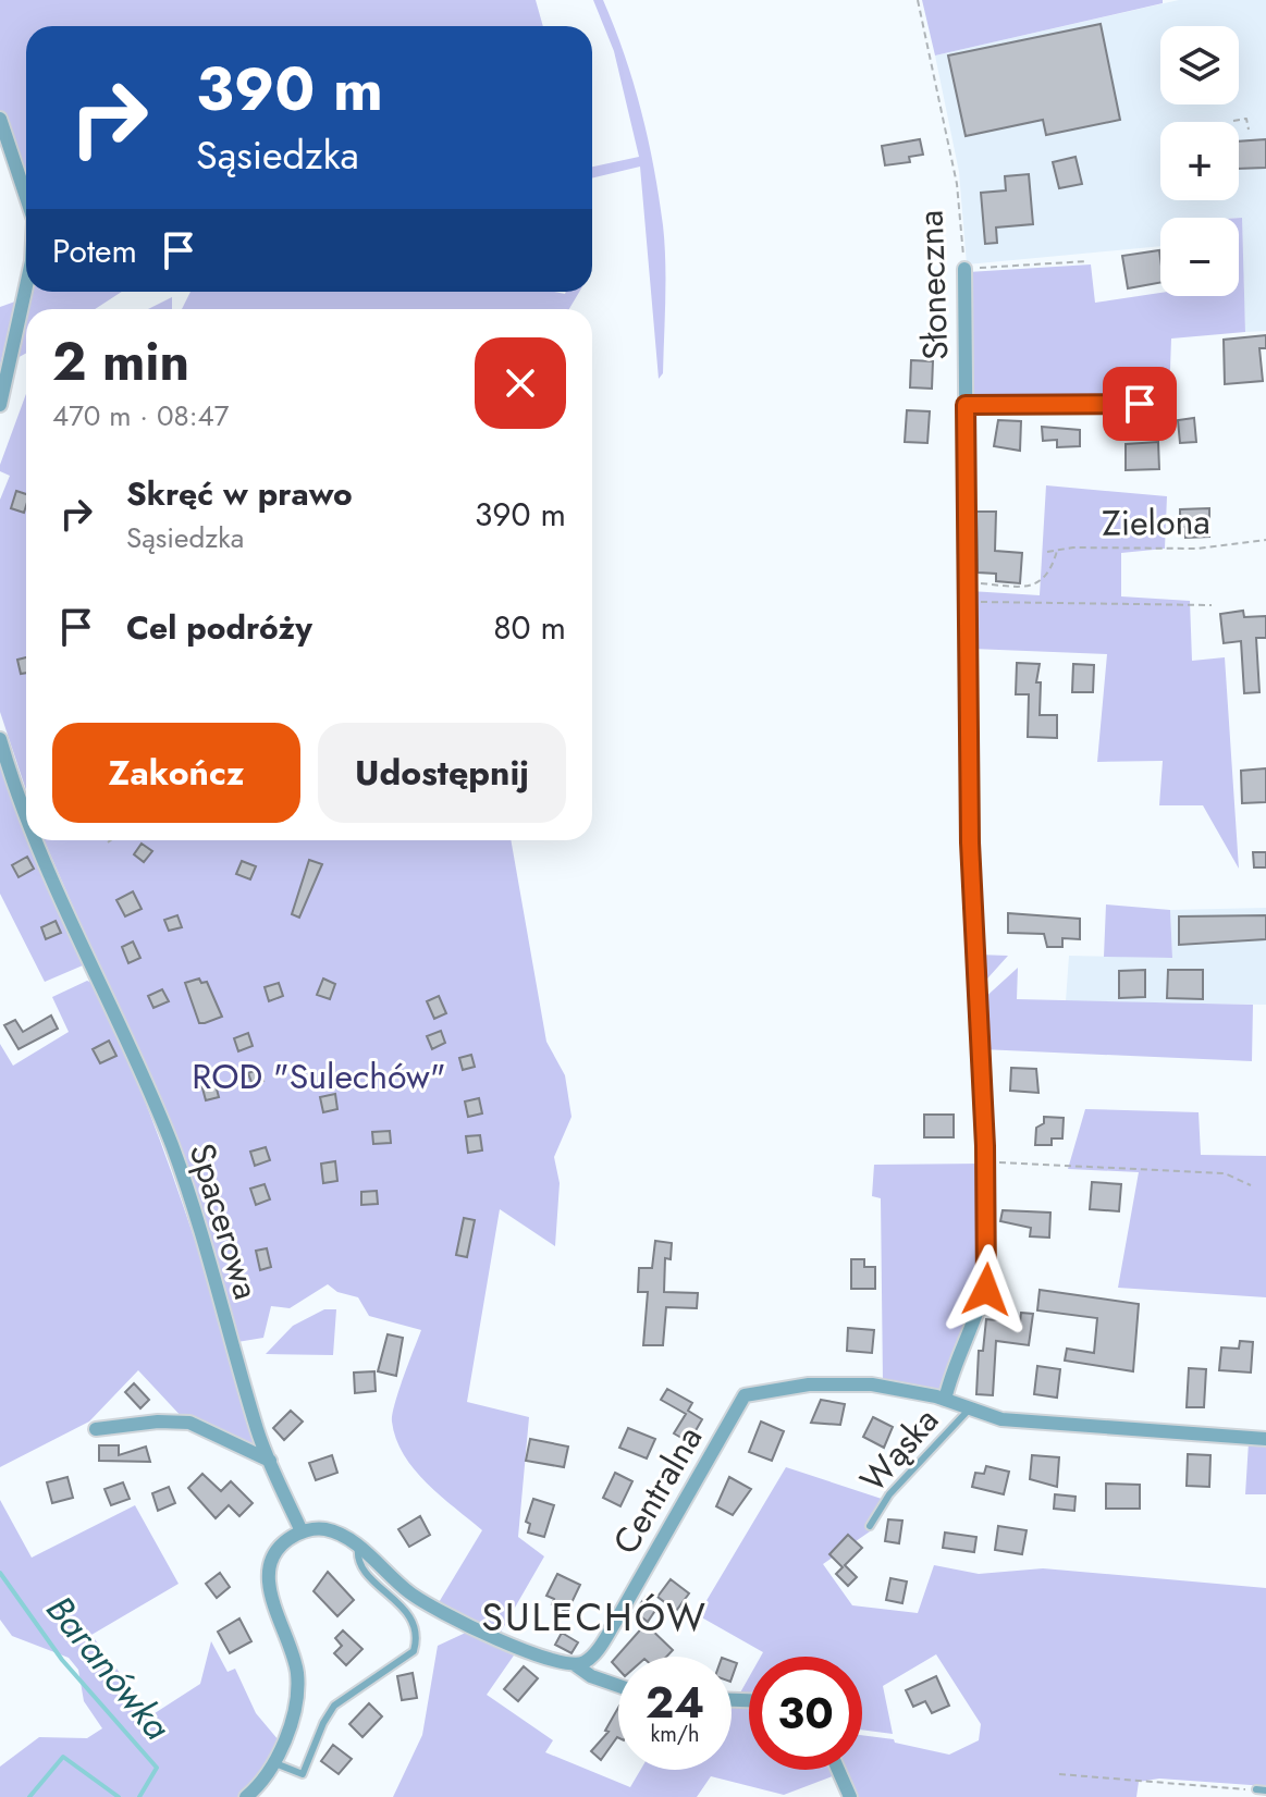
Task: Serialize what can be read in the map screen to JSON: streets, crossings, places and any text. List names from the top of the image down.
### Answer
{
  "streets": {
    "street": ["Słoneczna", "Spacerowa", "Centralna"],
    "lane": ["Wąska"],
    "path": ["Zielona"]
  },
  "crossings": [
    ["Słoneczna", "Centralna"],
    ["Wąska", "Centralna"]
  ],
  "districts": ["SULECHÓW"],
  "water": ["Baranówka"],
  "parks": ["ROD \"Sulechów\""],
  "page": {
    "map_buttons": ["+", "−"],
    "turn": ["390 m", "Sąsiedzka"],
    "then": "Potem",
    "heading": ["2 min", "470 m · 08:47"],
    "list": [
      {
        "name": "Skręć w prawo",
        "note": "Sąsiedzka",
        "value": "390 m"
      },
      {
        "name": "Cel podróży",
        "value": "80 m"
      }
    ],
    "buttons": ["Zakończ", "Udostępnij"],
    "speed": "24 km/h",
    "limit": "30"
  }
}
